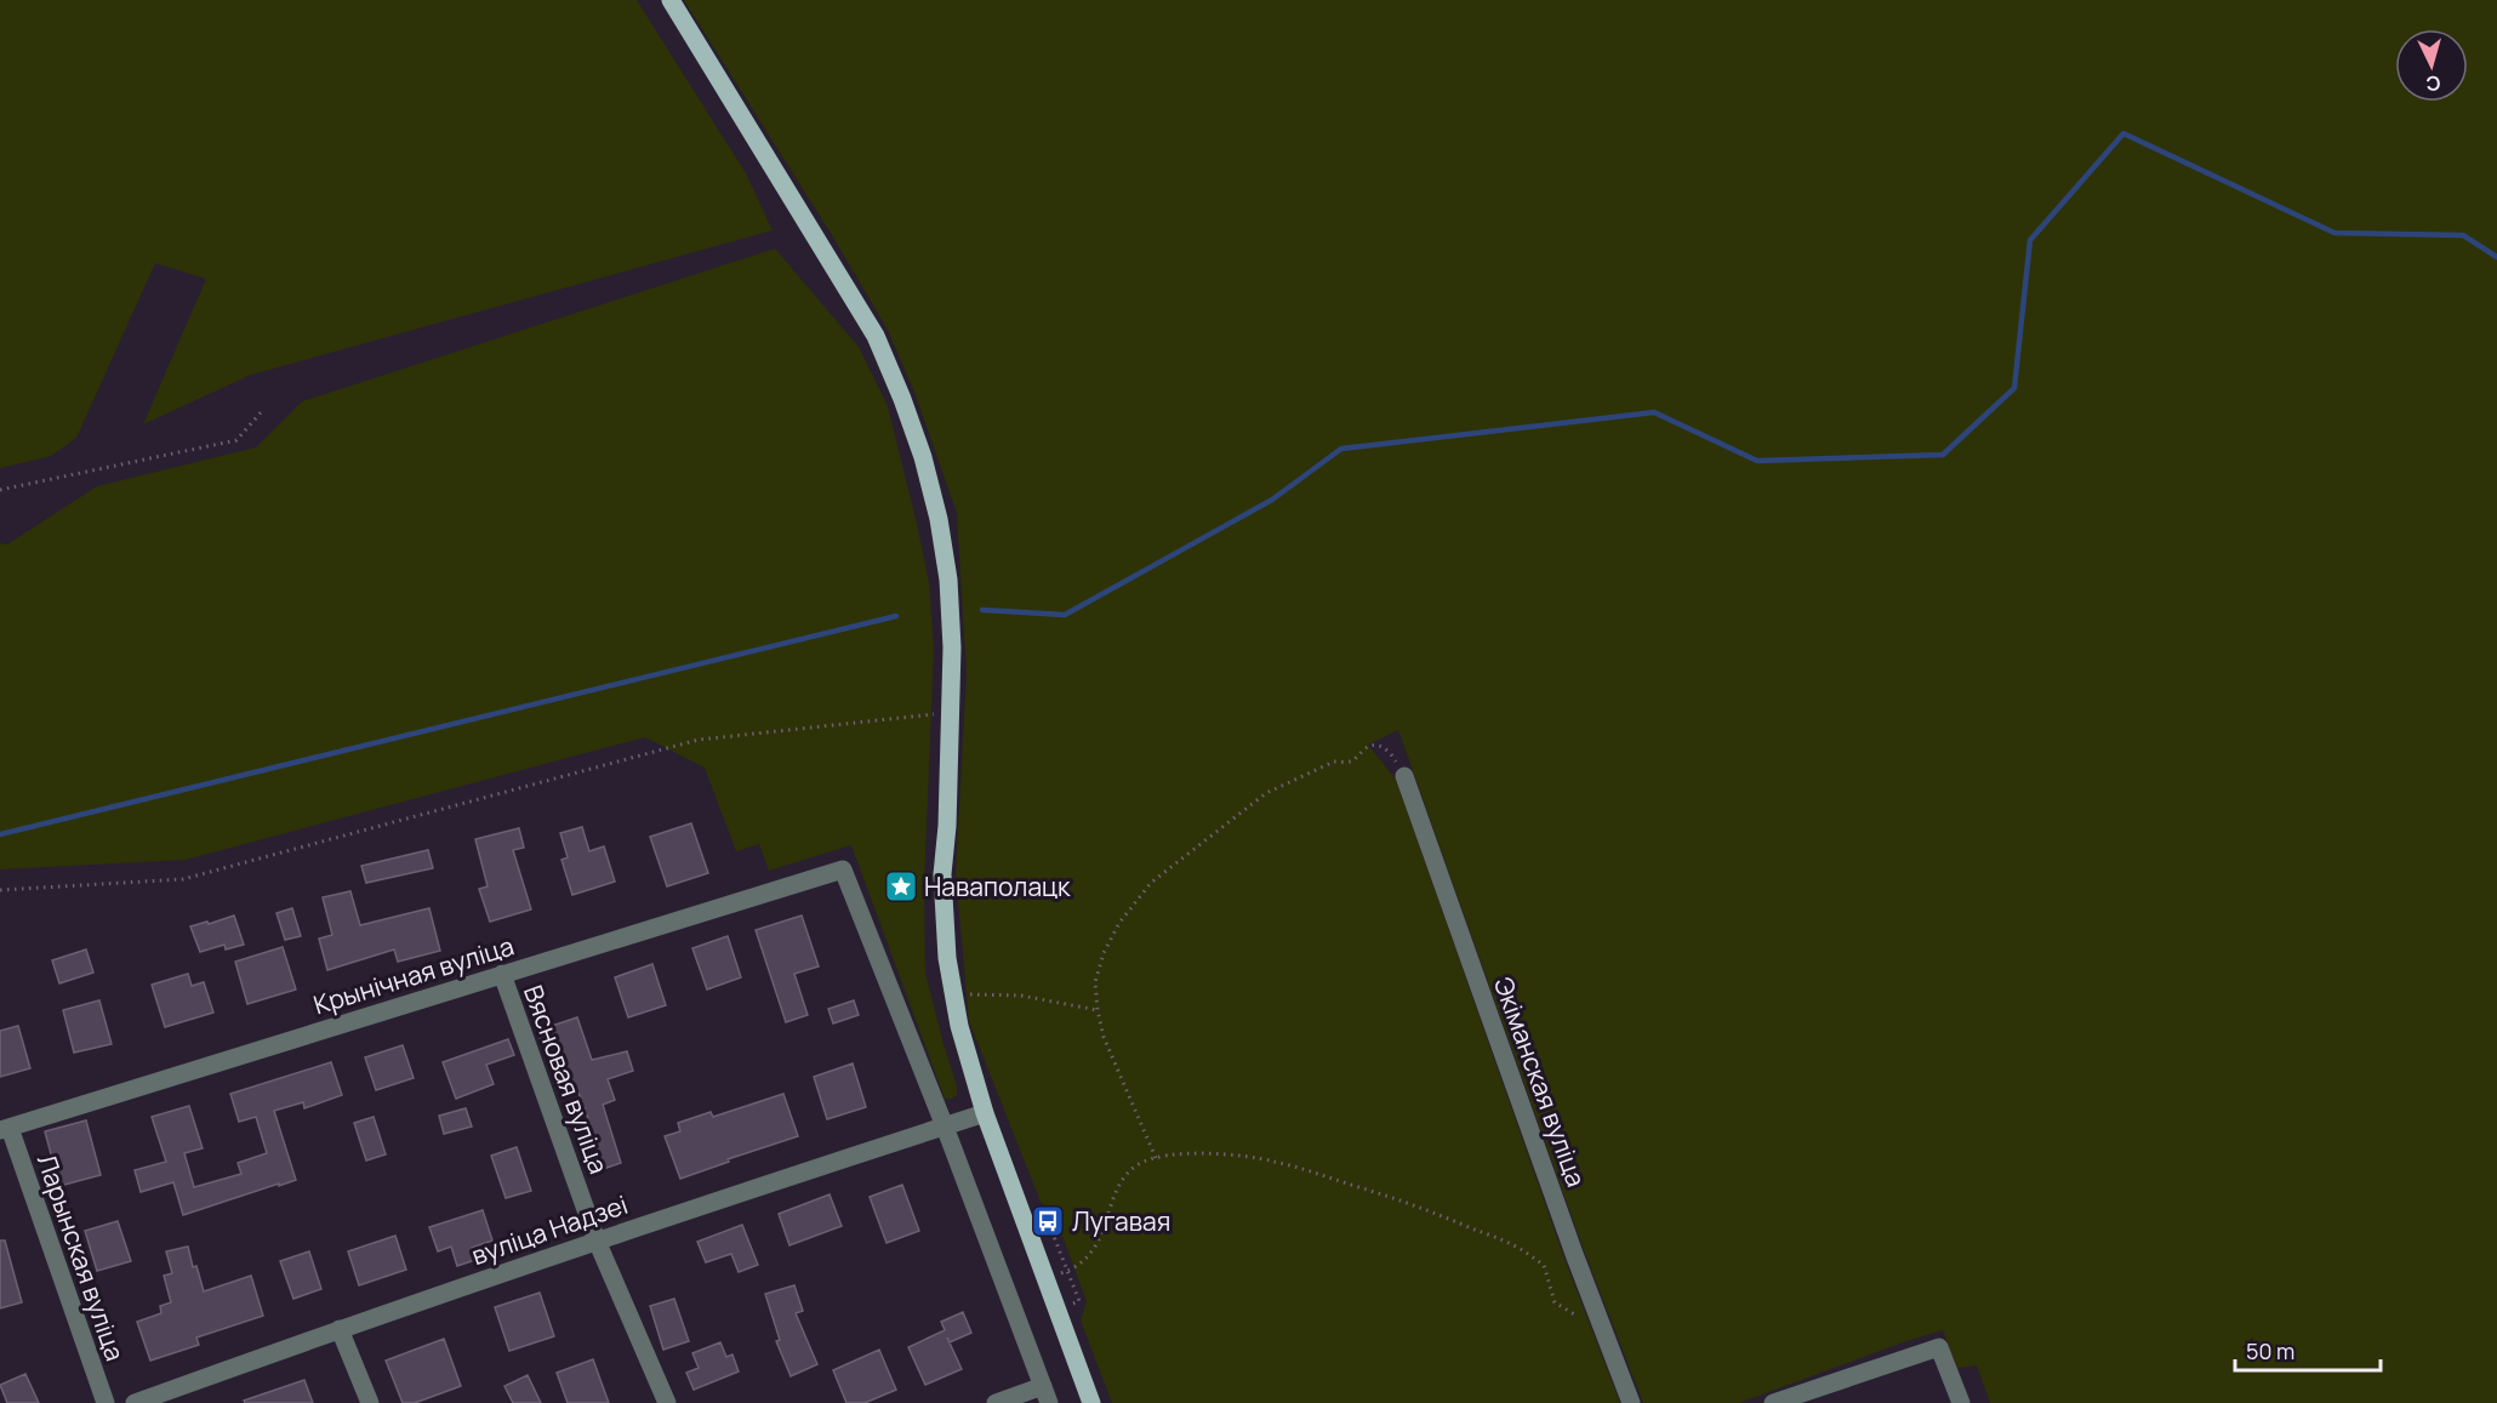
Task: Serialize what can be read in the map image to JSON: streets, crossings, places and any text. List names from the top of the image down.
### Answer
{
  "streets": {
    "street": [
      "Крынічная вуліца",
      "Вясновая вуліца",
      "Экіманская вуліца",
      "вуліца Надзеі",
      "Ларынская вуліца"
    ]
  },
  "crossings": [
    ["Крынічная вуліца", "Вясновая вуліца"],
    ["Крынічная вуліца", "вуліца Надзеі"],
    ["Крынічная вуліца", "Ларынская вуліца"],
    ["Вясновая вуліца", "вуліца Надзеі"]
  ],
  "places": {
    "place": ["Наваполацк"],
    "bus stop": ["Лугавая"]
  },
  "scale_bar": "50 m",
  "north": "bottom"
}
